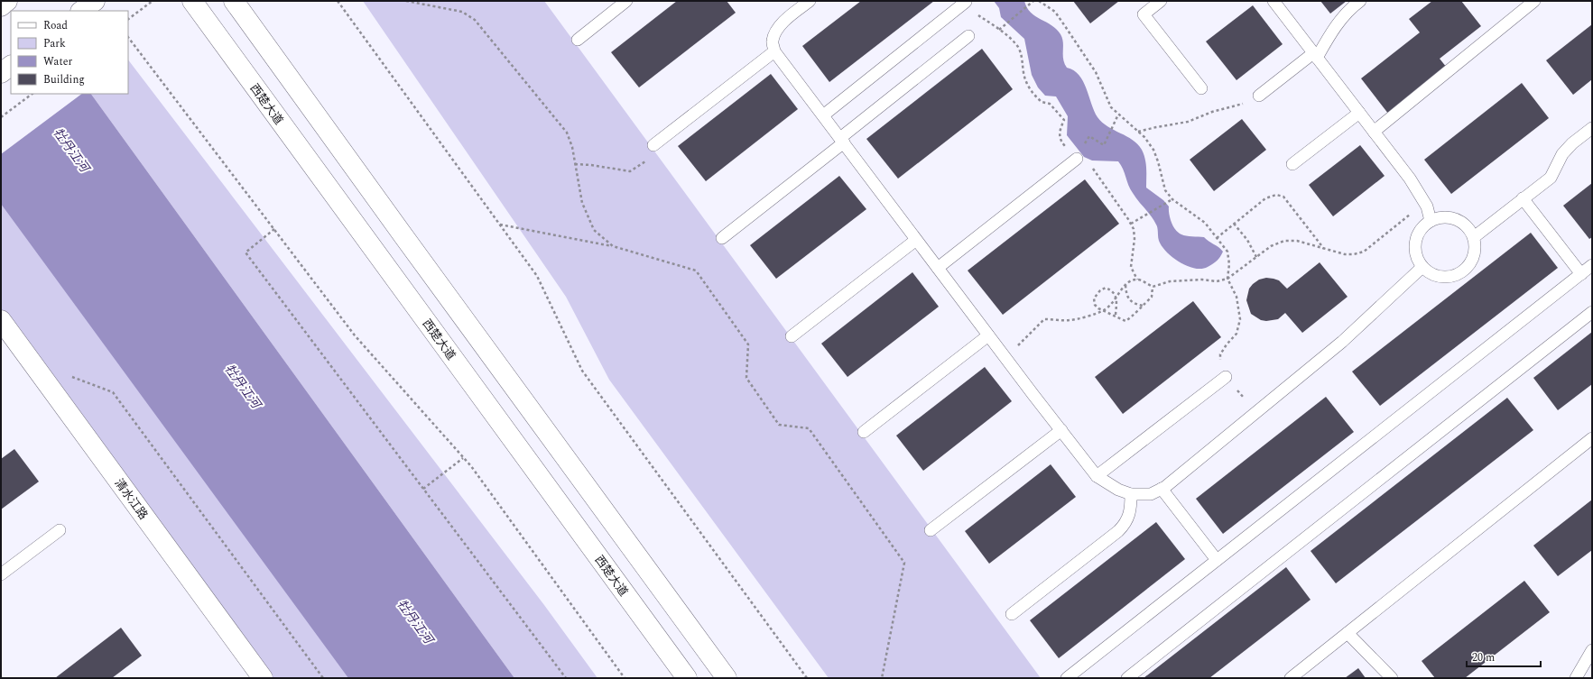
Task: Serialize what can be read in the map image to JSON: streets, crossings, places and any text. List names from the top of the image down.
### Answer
{
  "streets": {
    "main road": ["西楚大道", "清水江路"]
  },
  "water": ["牡丹江河"],
  "legend": [
    "Road",
    "Park",
    "Water",
    "Building"
  ],
  "scale_bar": "20 m"
}
